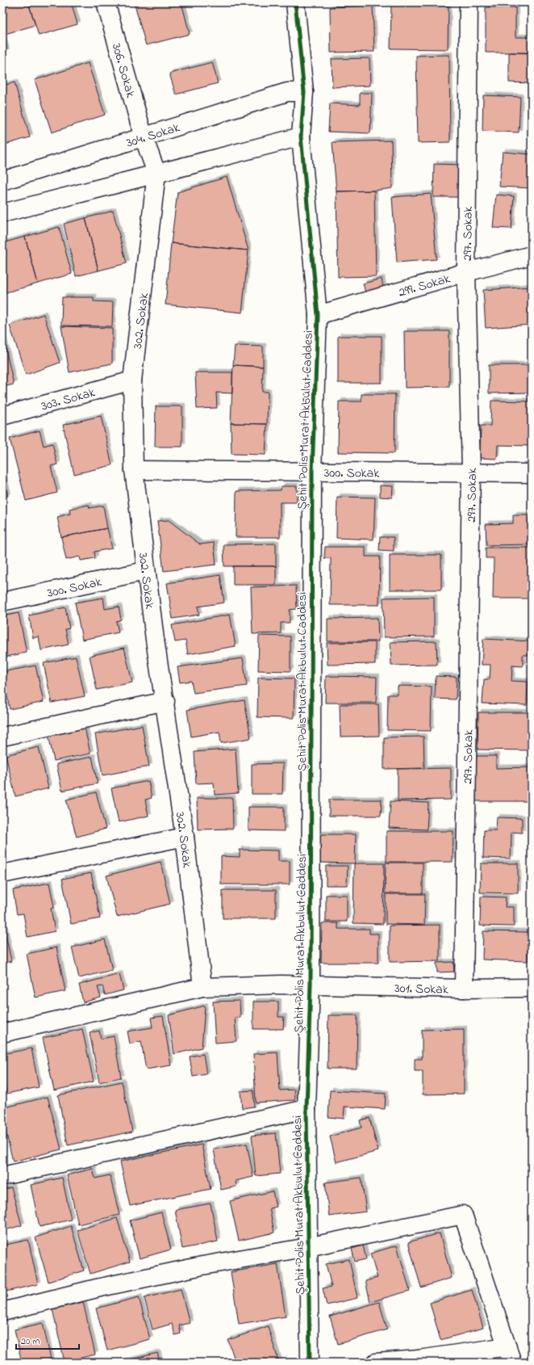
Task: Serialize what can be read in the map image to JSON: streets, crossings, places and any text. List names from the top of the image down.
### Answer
{
  "streets": {
    "street": [
      "306. Sokak",
      "304. Sokak",
      "297. Sokak",
      "299. Sokak",
      "302. Sokak",
      "303. Sokak",
      "Şehit Polis Murat Akbulut Caddesi",
      "300. Sokak",
      "301. Sokak"
    ]
  },
  "crossings": [
    ["306. Sokak", "304. Sokak"],
    ["306. Sokak", "302. Sokak"],
    ["304. Sokak", "Şehit Polis Murat Akbulut Caddesi"],
    ["297. Sokak", "299. Sokak"],
    ["297. Sokak", "300. Sokak"],
    ["297. Sokak", "301. Sokak"],
    ["299. Sokak", "Şehit Polis Murat Akbulut Caddesi"],
    ["302. Sokak", "303. Sokak"],
    ["302. Sokak", "300. Sokak"],
    ["302. Sokak", "301. Sokak"],
    ["Şehit Polis Murat Akbulut Caddesi", "300. Sokak"],
    ["Şehit Polis Murat Akbulut Caddesi", "301. Sokak"]
  ],
  "scale_bar": "20 m"
}
